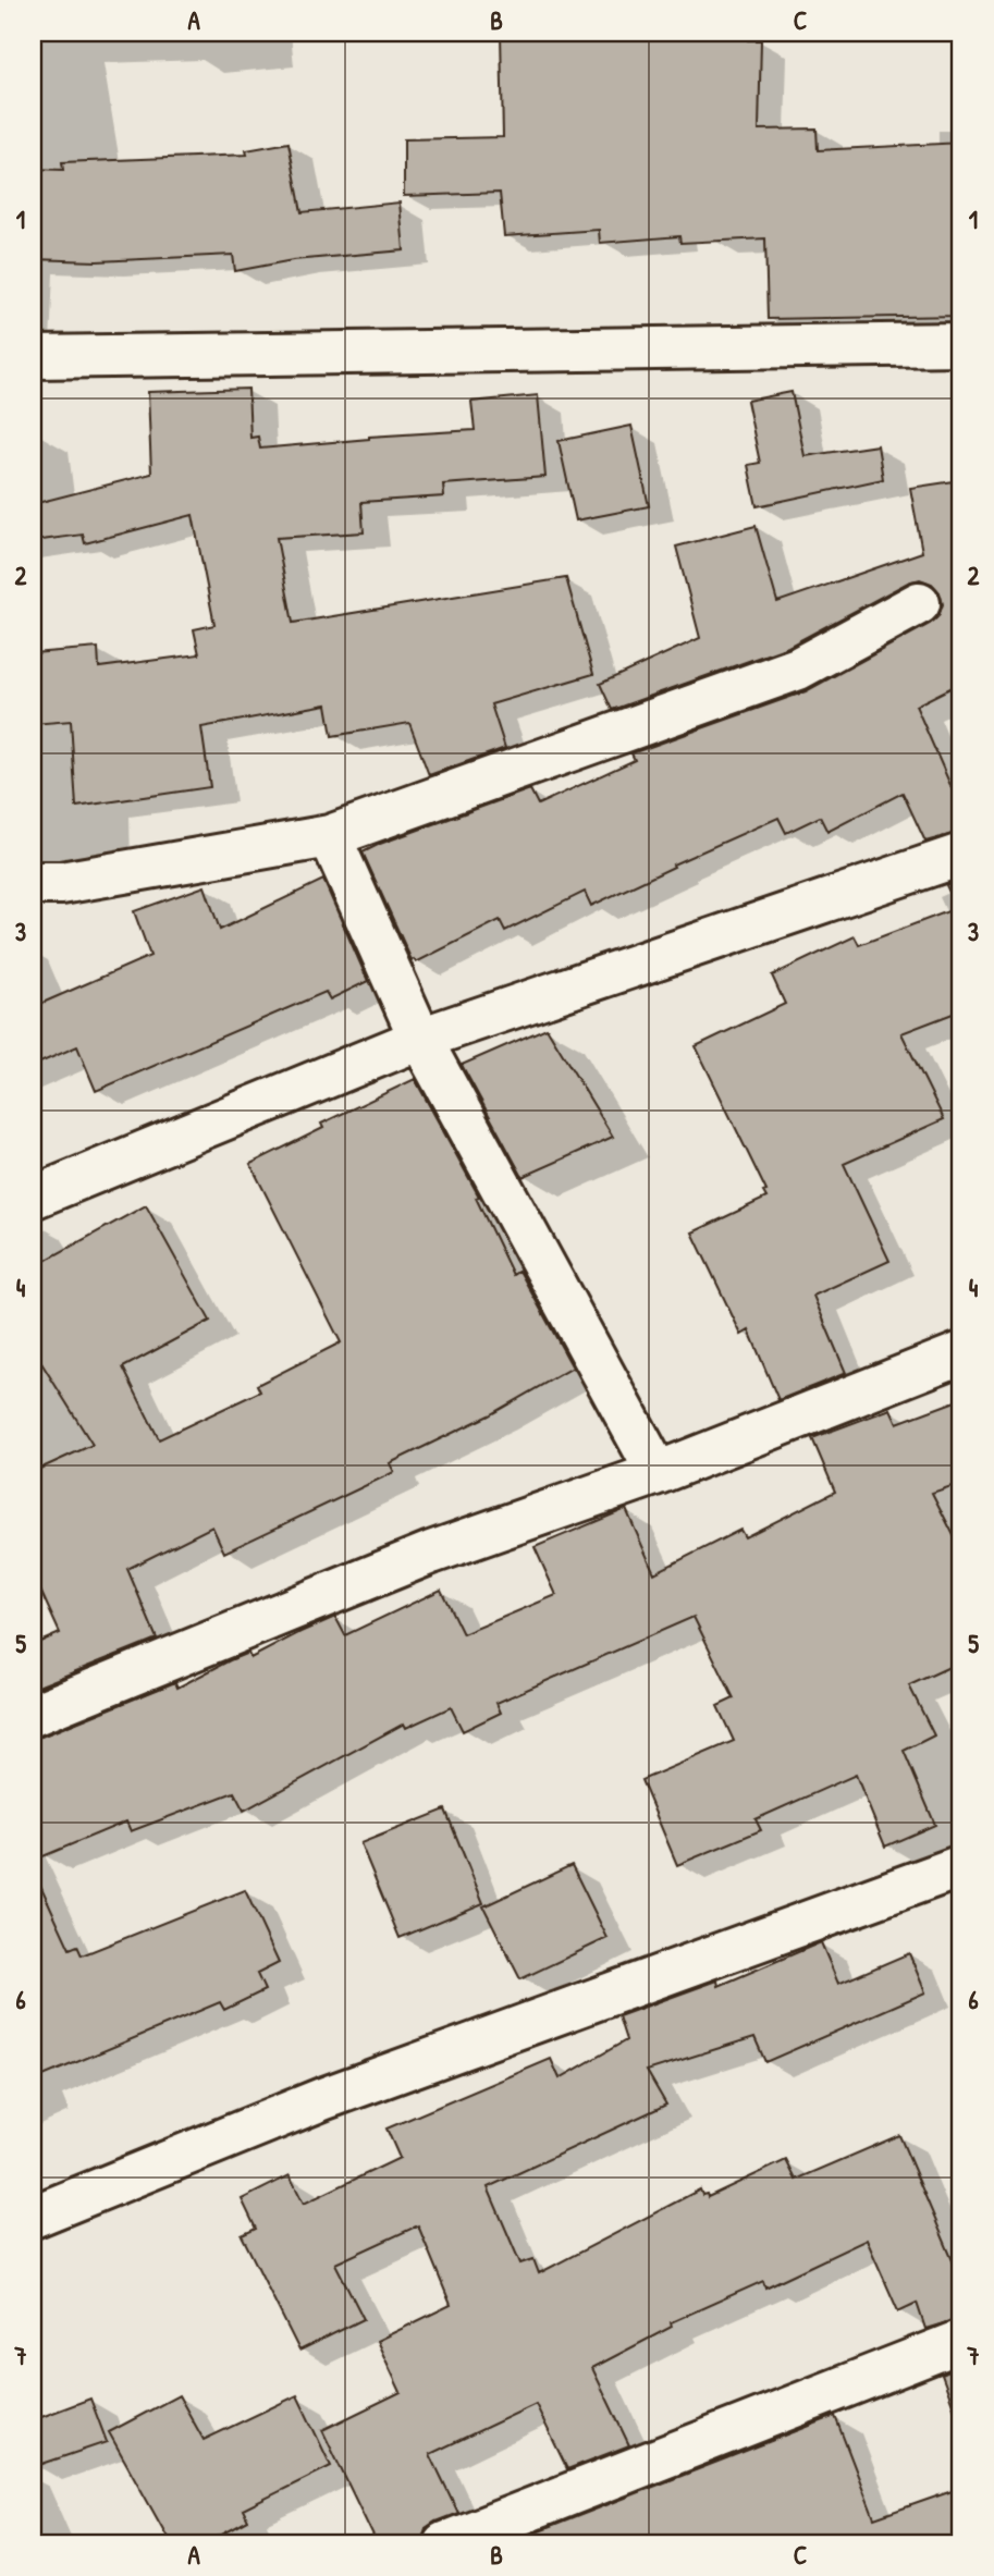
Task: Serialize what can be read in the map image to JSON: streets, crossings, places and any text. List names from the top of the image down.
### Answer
{
  "grid": {
    "columns": ["A", "B", "C"],
    "rows": [
      "1",
      "2",
      "3",
      "4",
      "5",
      "6",
      "7"
    ]
  }
}
